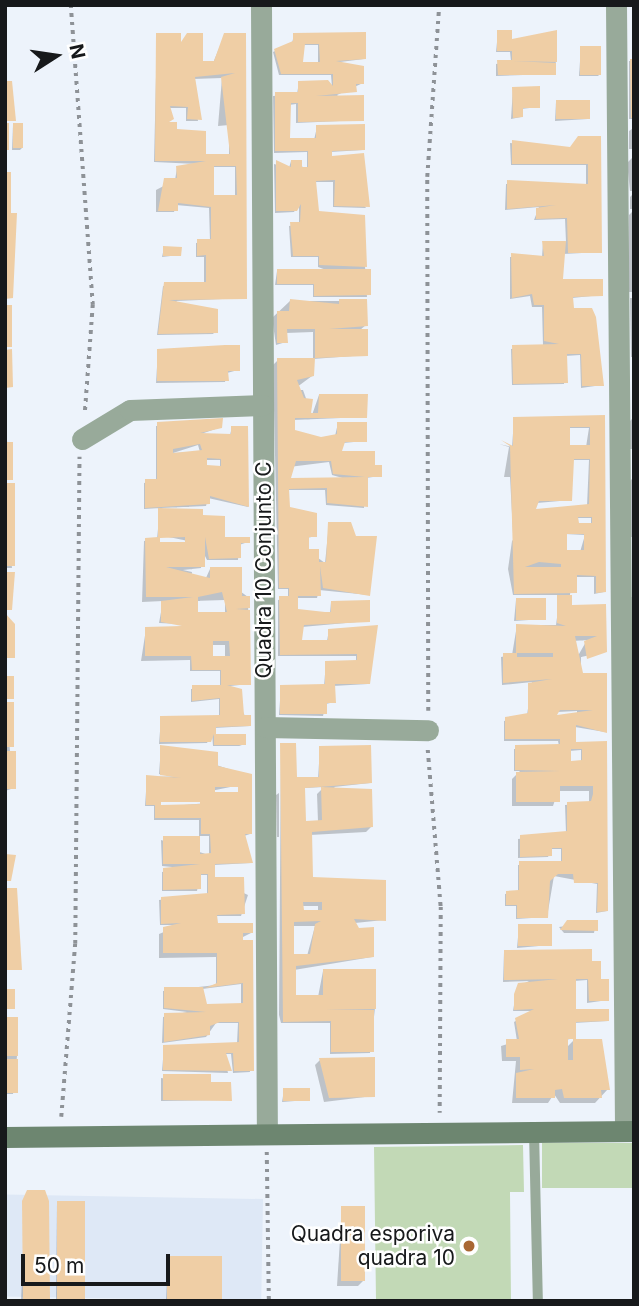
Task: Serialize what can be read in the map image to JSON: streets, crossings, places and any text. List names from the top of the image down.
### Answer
{
  "streets": {
    "street": ["Quadra 10 Conjunto C"]
  },
  "places": ["Quadra esporiva quadra 10"],
  "scale_bar": "50 m",
  "north": "right"
}
